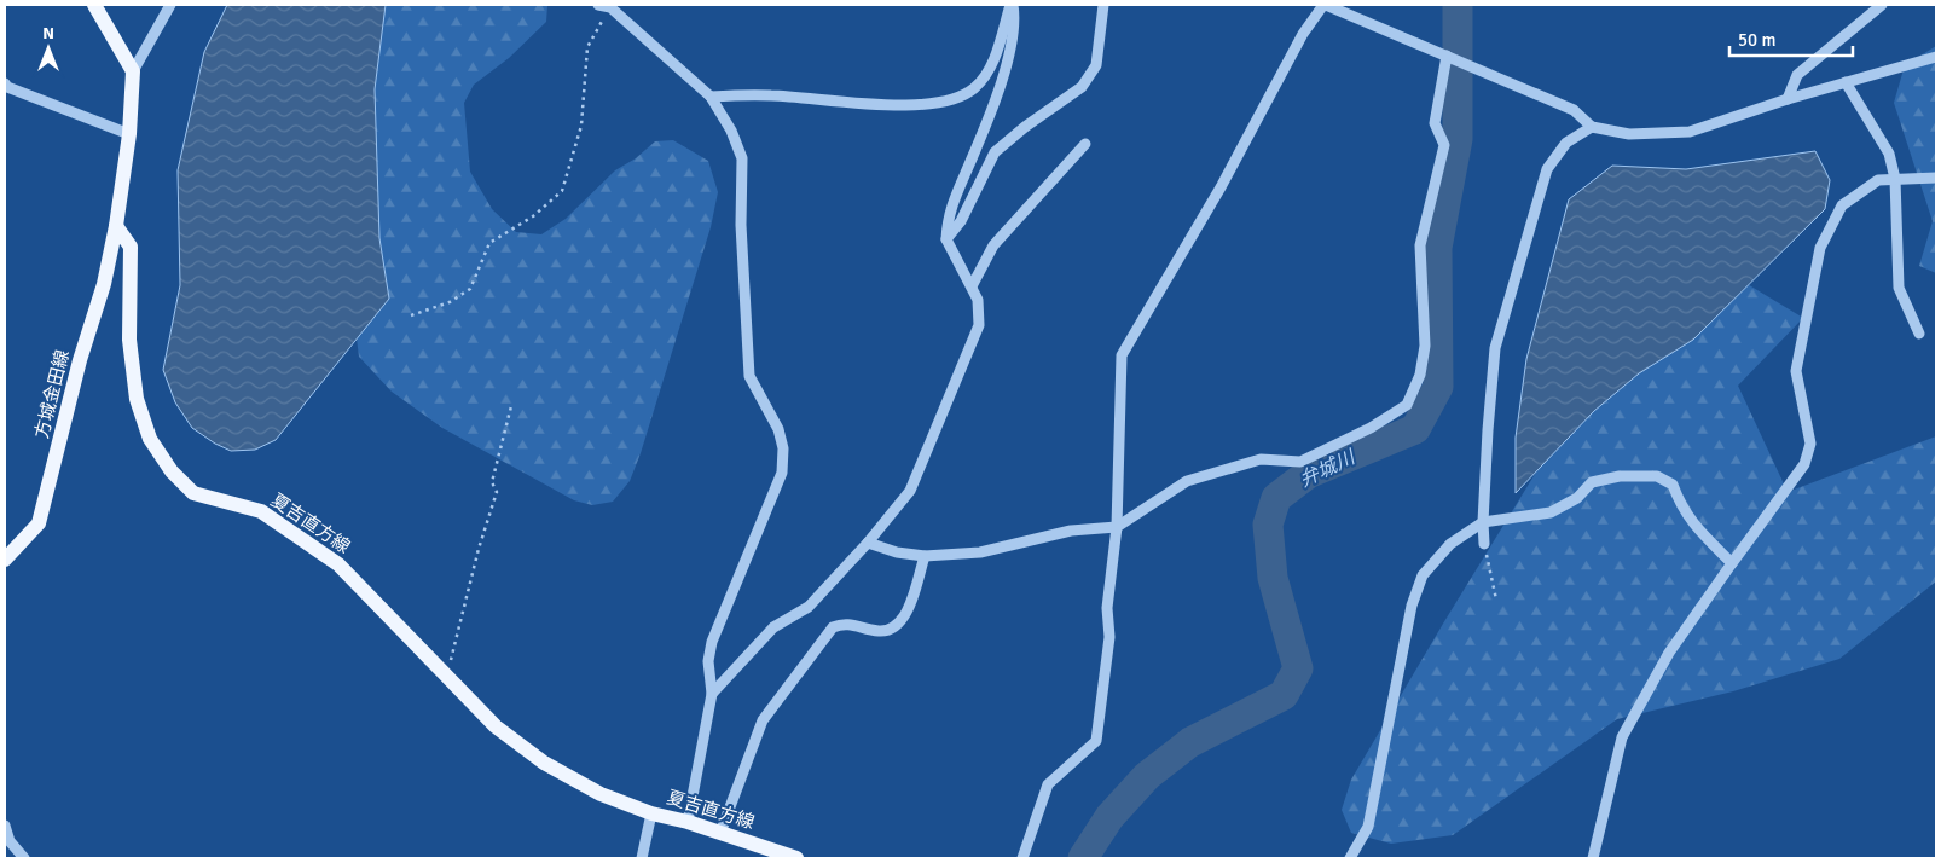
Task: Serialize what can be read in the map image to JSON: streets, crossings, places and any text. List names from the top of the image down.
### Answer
{
  "streets": {
    "main road": ["方城金田線", "夏吉直方線"]
  },
  "crossings": [
    ["方城金田線", "夏吉直方線"]
  ],
  "water": ["弁城川"],
  "scale_bar": "50 m",
  "north": "top"
}
